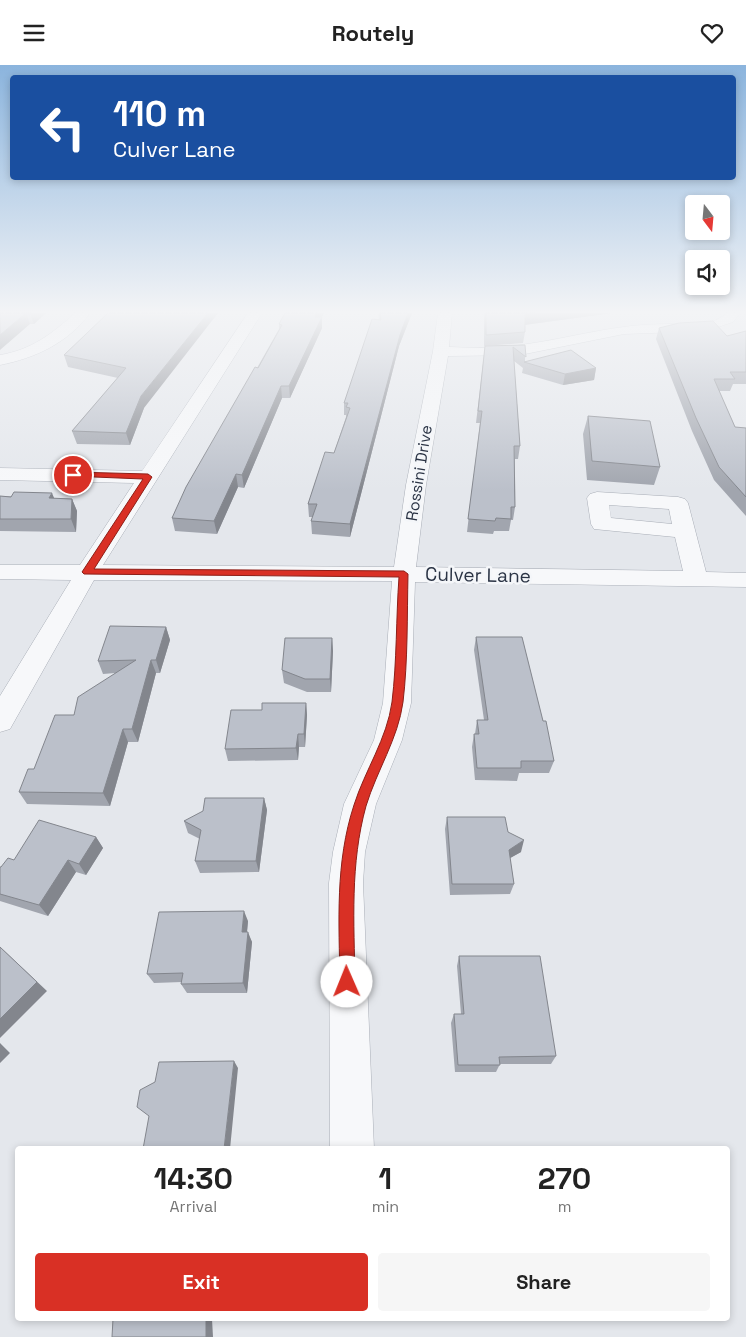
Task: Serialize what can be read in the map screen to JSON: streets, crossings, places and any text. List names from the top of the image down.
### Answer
{
  "streets": {
    "street": ["Rossini Drive", "Culver Lane"]
  },
  "crossings": [
    ["Rossini Drive", "Culver Lane"]
  ],
  "north": "bottom",
  "page": {
    "header": "Routely",
    "turn": ["110 m", "Culver Lane"],
    "eta": [
      "14:30",
      "Arrival",
      "1",
      "min",
      "270",
      "m"
    ],
    "buttons": ["Exit", "Share"]
  }
}
